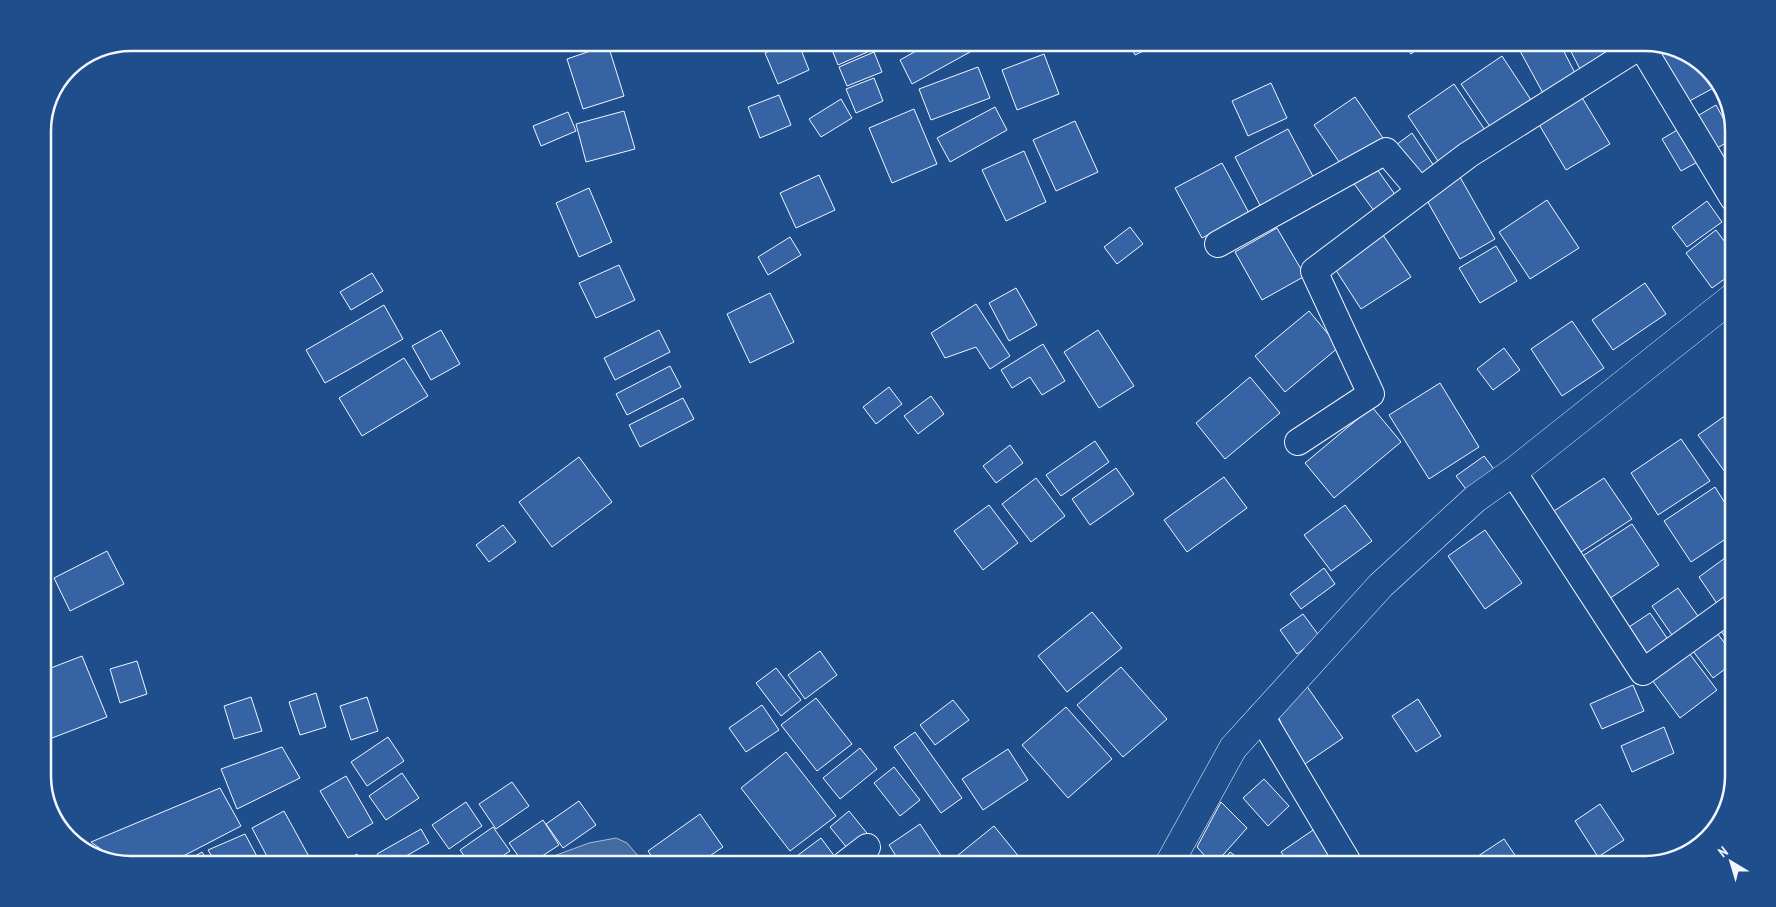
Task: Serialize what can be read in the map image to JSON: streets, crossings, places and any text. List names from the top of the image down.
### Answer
{
  "north": "top left"
}
